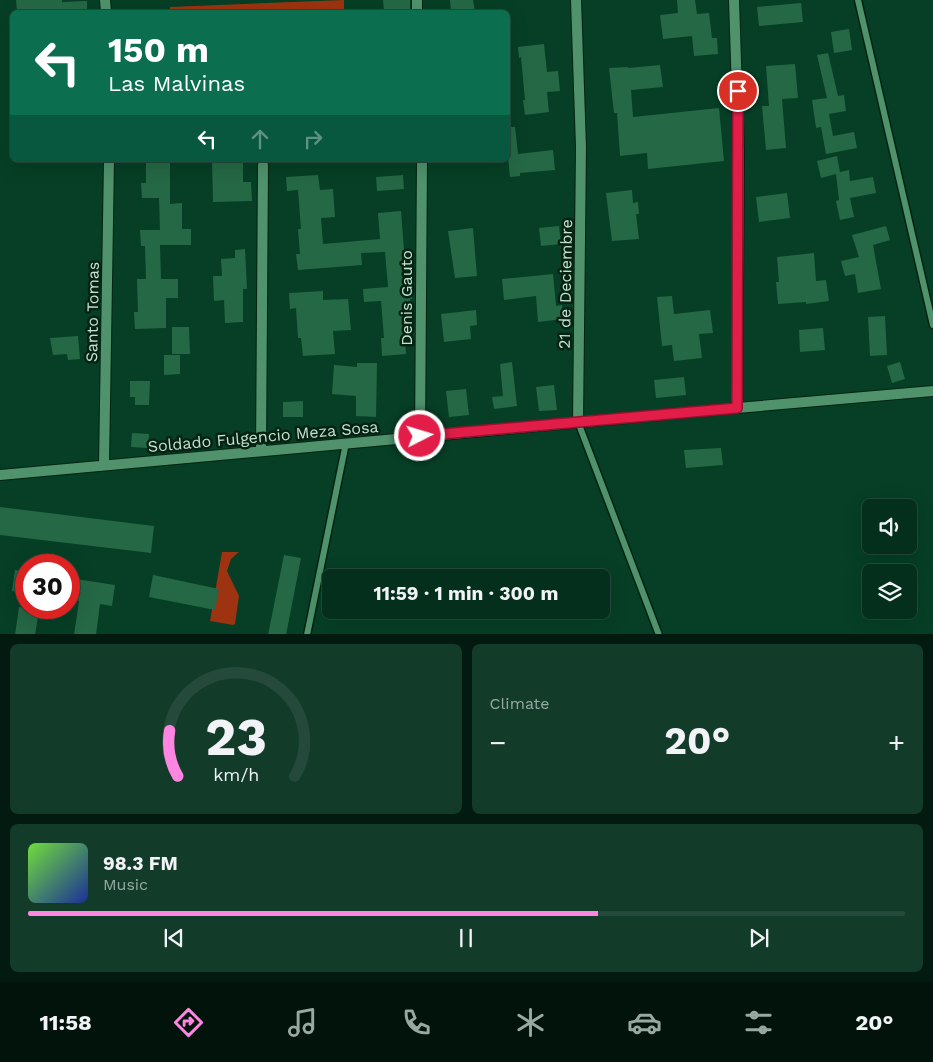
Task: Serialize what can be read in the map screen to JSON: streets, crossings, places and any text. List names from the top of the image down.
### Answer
{
  "streets": {
    "street": [
      "21 de Deciembre",
      "Denis Gauto",
      "Santo Tomas",
      "Soldado Fulgencio Meza Sosa"
    ]
  },
  "crossings": [
    ["21 de Deciembre", "Soldado Fulgencio Meza Sosa"],
    ["Denis Gauto", "Soldado Fulgencio Meza Sosa"],
    ["Santo Tomas", "Soldado Fulgencio Meza Sosa"]
  ],
  "page": {
    "turn": ["150 m", "Las Malvinas"],
    "limit": "30",
    "trip": "11:59 · 1 min · 300 m",
    "tile": "Climate",
    "heat": ["−", "20°", "+"],
    "song": ["98.3 FM", "Music"],
    "tabs": ["11:58", "20°"],
    "gauge": ["23", "km/h"]
  }
}
